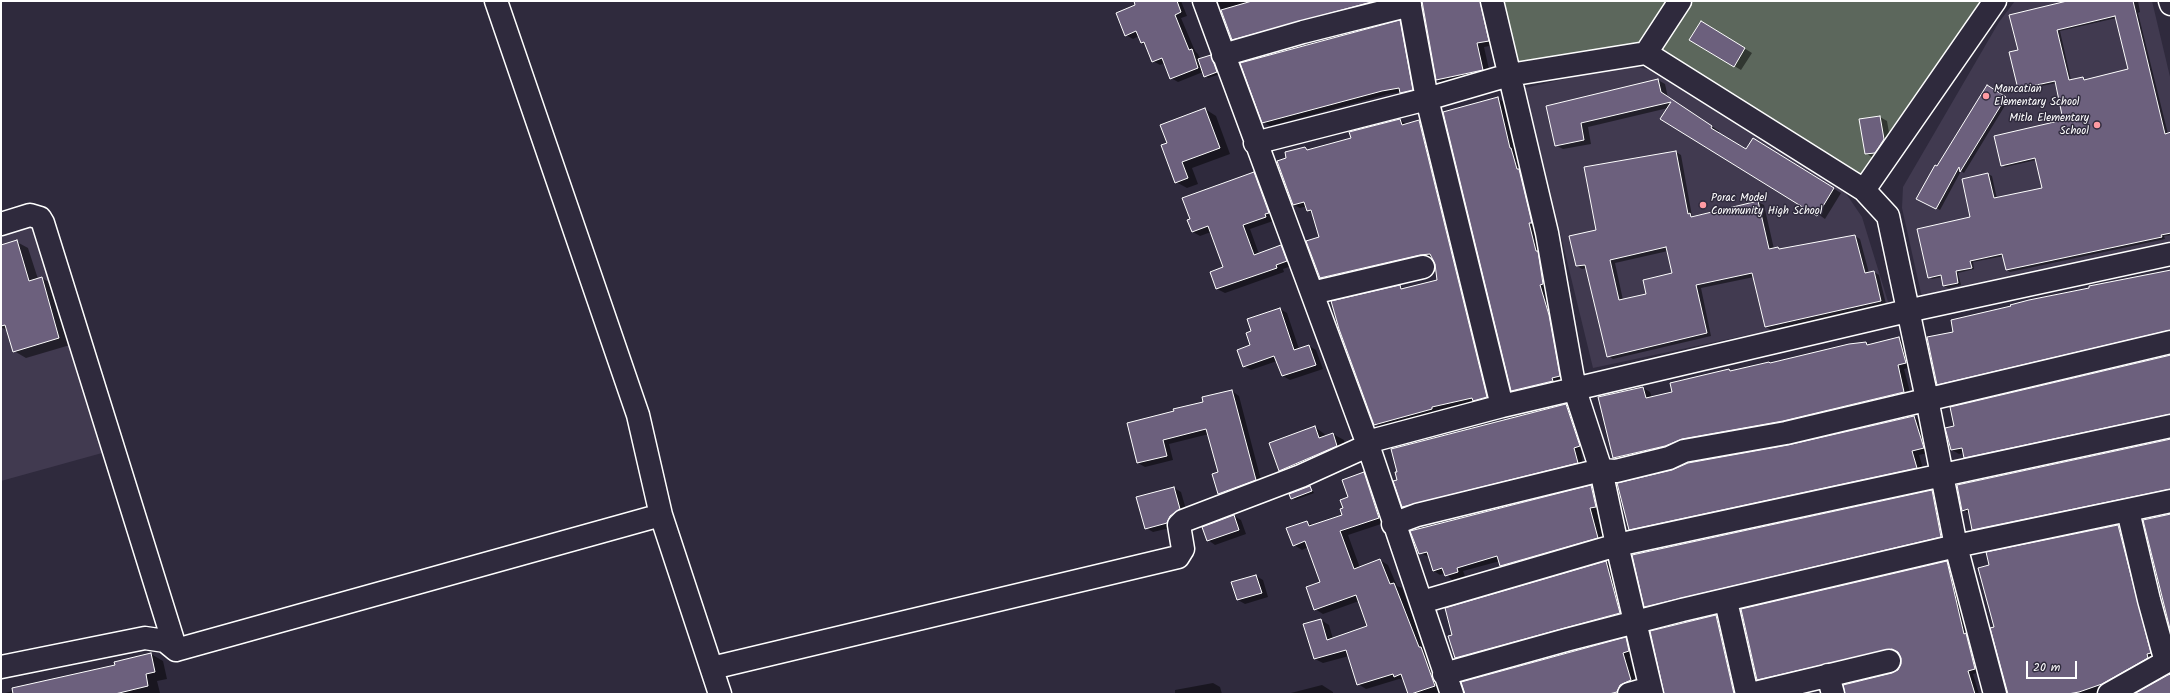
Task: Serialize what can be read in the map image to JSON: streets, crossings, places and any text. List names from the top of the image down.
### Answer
{
  "places": ["Mancatian Elementary School", "Mitla Elementary School", "Porac Model Community High School"],
  "scale_bar": "20 m"
}
